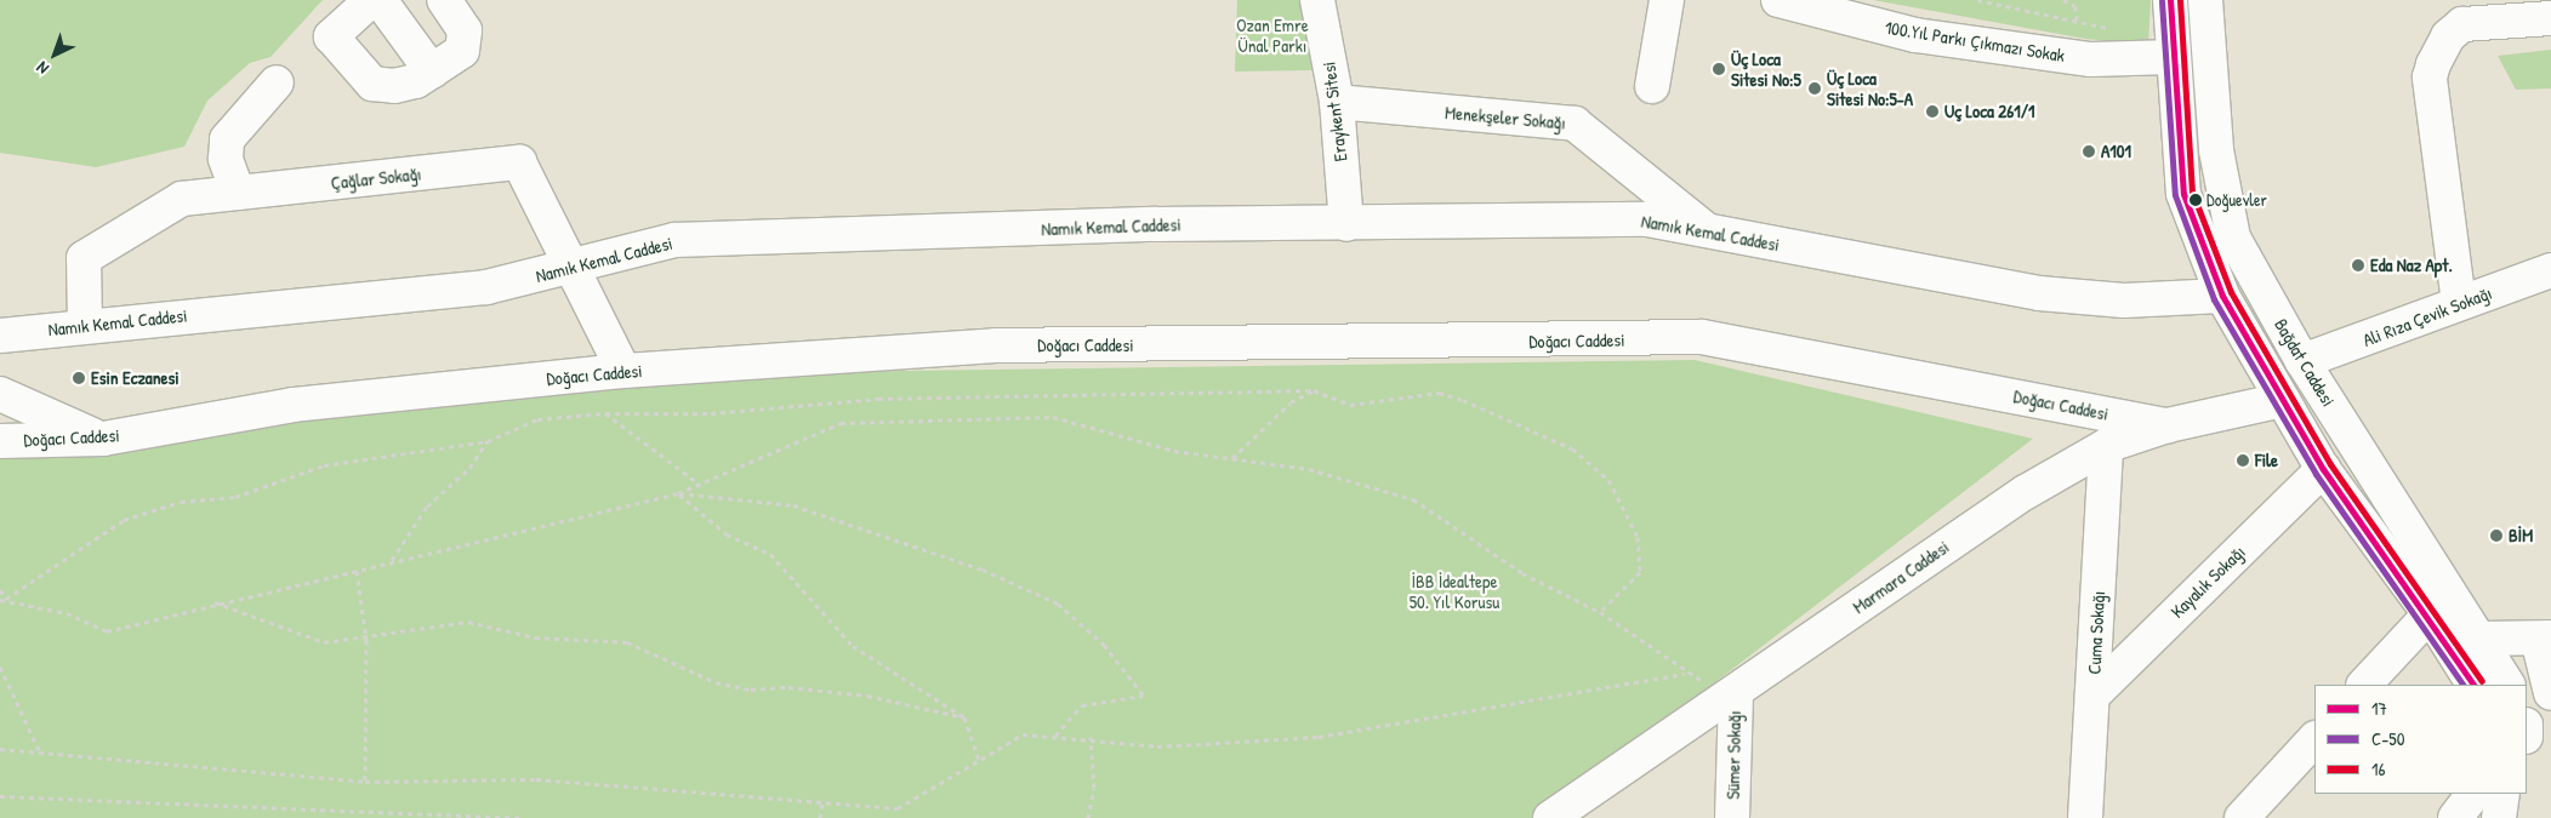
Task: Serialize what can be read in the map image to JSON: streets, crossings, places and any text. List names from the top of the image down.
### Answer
{
  "streets": {
    "main road": [
      "100.Yıl Parkı Çıkmazı Sokak",
      "Eraykent Sitesi",
      "Menekşeler Sokağı",
      "Çağlar Sokağı",
      "Namık Kemal Caddesi",
      "Ali Rıza Çevik Sokağı",
      "Doğacı Caddesi",
      "Bağdat Caddesi",
      "Marmara Caddesi",
      "Kayalık Sokağı",
      "Cuma Sokağı",
      "Sümer Sokağı"
    ]
  },
  "crossings": [
    ["100.Yıl Parkı Çıkmazı Sokak", "Bağdat Caddesi"],
    ["Eraykent Sitesi", "Menekşeler Sokağı"],
    ["Eraykent Sitesi", "Namık Kemal Caddesi"],
    ["Menekşeler Sokağı", "Namık Kemal Caddesi"],
    ["Çağlar Sokağı", "Namık Kemal Caddesi"],
    ["Çağlar Sokağı", "Doğacı Caddesi"],
    ["Namık Kemal Caddesi", "Bağdat Caddesi"],
    ["Ali Rıza Çevik Sokağı", "Bağdat Caddesi"],
    ["Doğacı Caddesi", "Marmara Caddesi"],
    ["Bağdat Caddesi", "Marmara Caddesi"],
    ["Bağdat Caddesi", "Kayalık Sokağı"],
    ["Marmara Caddesi", "Cuma Sokağı"],
    ["Marmara Caddesi", "Sümer Sokağı"],
    ["Kayalık Sokağı", "Cuma Sokağı"]
  ],
  "parks": ["Ozan Emre Ünal Parkı", "İBB İdealtepe 50. Yıl Korusu"],
  "places": [
    "Üç Loca Sitesi No:5",
    "Üç Loca Sitesi No:5-A",
    "Uç Loca 261/1",
    "A101",
    "Doğuevler",
    "Eda Naz Apt.",
    "Esin Eczanesi",
    "File",
    "BİM"
  ],
  "lines": ["transit line 17", "transit line 16", "transit line C-50"],
  "legend": ["17", "C-50", "16"],
  "north": "bottom left"
}
